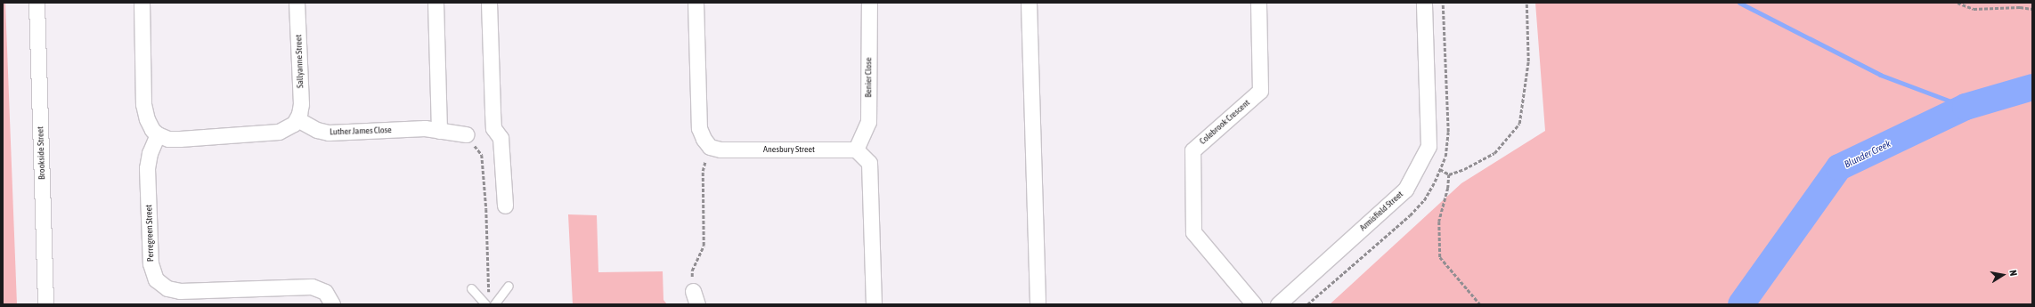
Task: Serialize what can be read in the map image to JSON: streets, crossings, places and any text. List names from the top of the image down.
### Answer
{
  "streets": {
    "street": [
      "Sallyanne Street",
      "Benier Close",
      "Colebrook Crescent",
      "Luther James Close",
      "Anesbury Street",
      "Brookside Street",
      "Armisfield Street",
      "Perregreen Street"
    ]
  },
  "crossings": [
    ["Sallyanne Street", "Luther James Close"],
    ["Benier Close", "Anesbury Street"]
  ],
  "water": ["Blunder Creek"],
  "north": "right"
}
